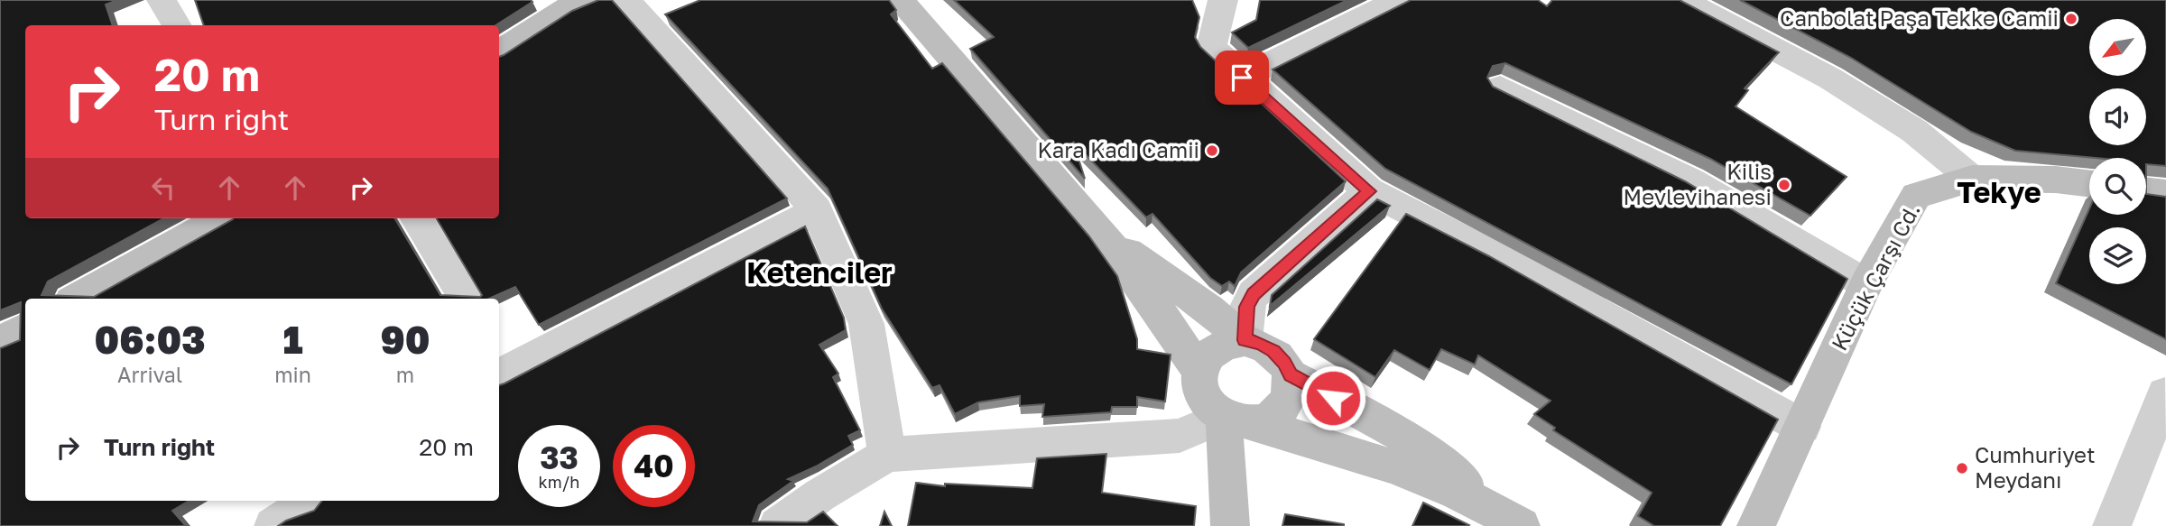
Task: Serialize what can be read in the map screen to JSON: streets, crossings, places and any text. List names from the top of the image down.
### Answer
{
  "streets": {
    "street": ["Küçük Çarşı Cd."]
  },
  "districts": ["Tekye", "Ketenciler"],
  "places": [
    "Canbolat Paşa Tekke Camii",
    "Kara Kadı Camii",
    "Kilis Mevlevihanesi",
    "Cumhuriyet Meydanı"
  ],
  "north": "bottom left",
  "page": {
    "turn": ["20 m", "Turn right"],
    "eta": [
      "06:03",
      "Arrival",
      "1",
      "min",
      "90",
      "m"
    ],
    "list": [
      {
        "name": "Turn right",
        "value": "20 m"
      }
    ],
    "speed": "33 km/h",
    "limit": "40"
  }
}
